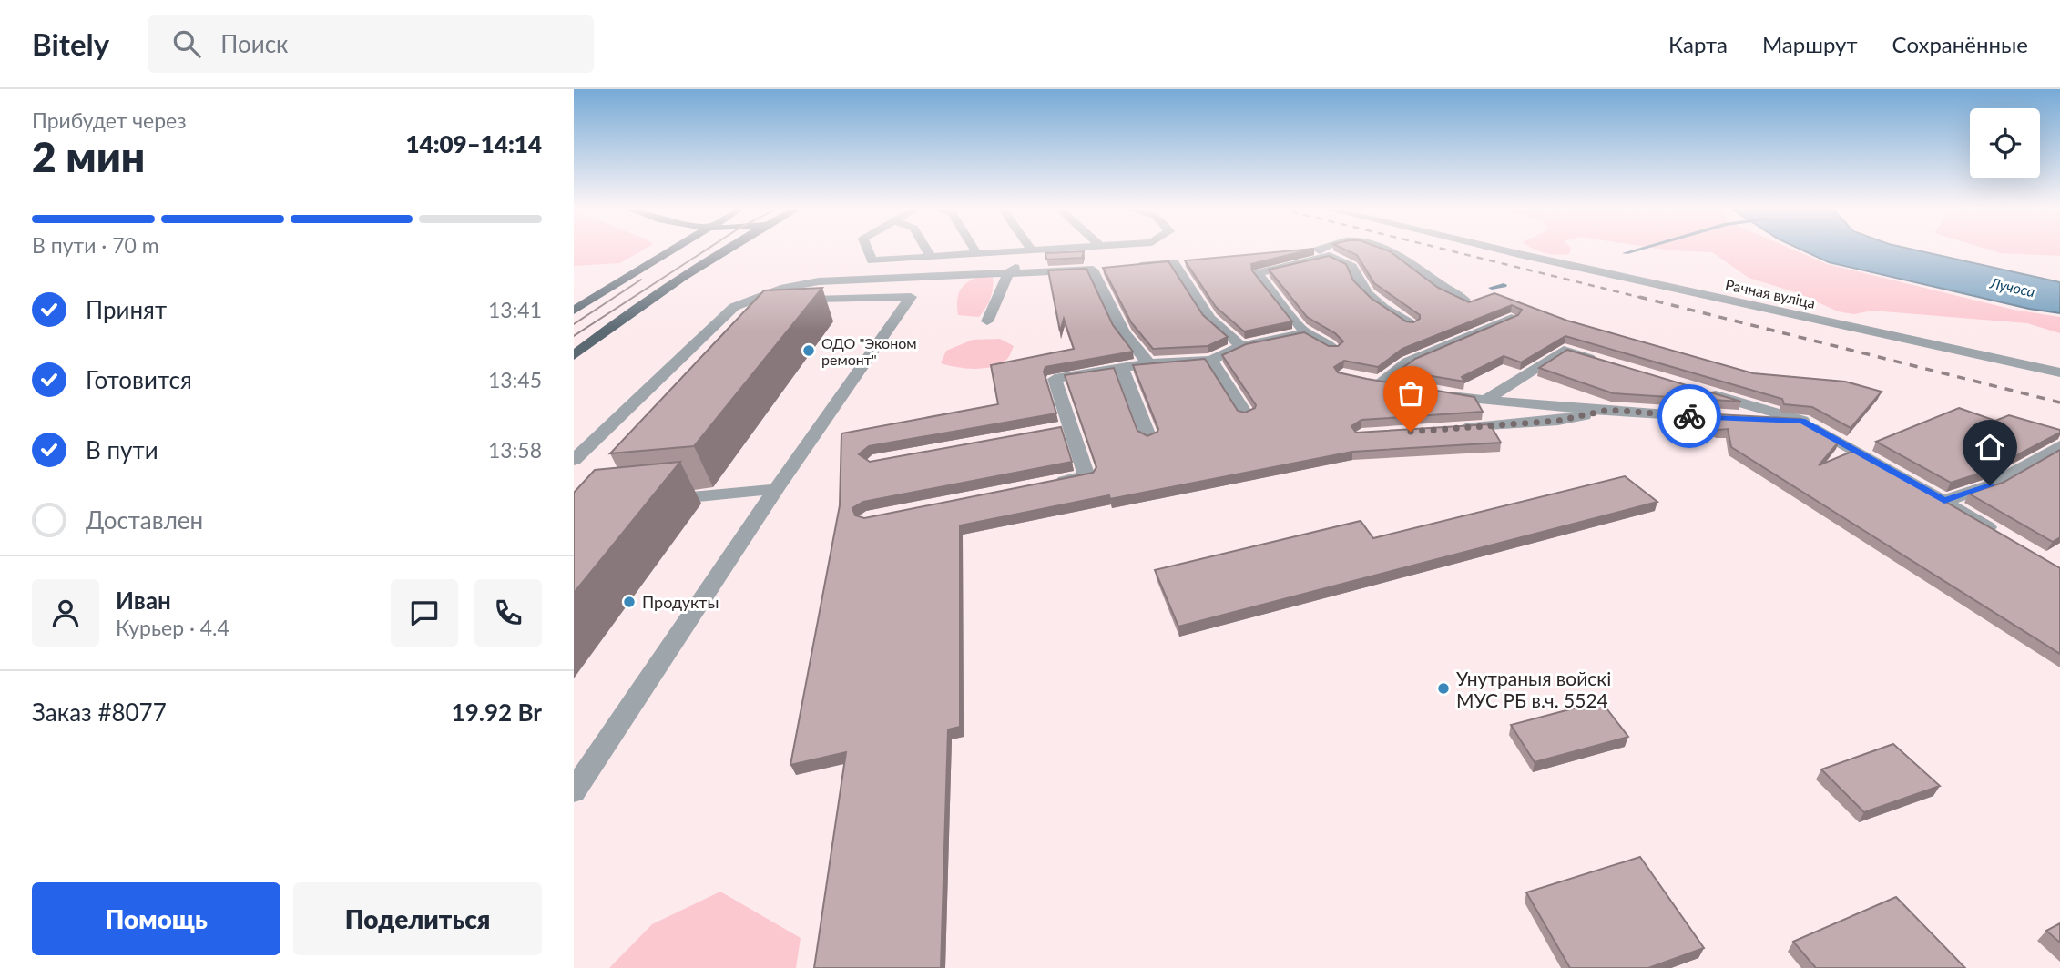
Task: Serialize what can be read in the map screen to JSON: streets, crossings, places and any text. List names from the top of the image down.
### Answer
{
  "streets": {
    "street": ["Рачная вуліца"]
  },
  "water": ["Лучоса"],
  "places": ["ОДО \"Эконом ремонт\"", "Продукты", "Унутраныя войскі МУС РБ в.ч. 5524"],
  "page": {
    "header": "Bitely",
    "search": "Поиск",
    "nav": ["Карта", "Маршрут", "Сохранённые"],
    "heading": ["2 мин", "Прибудет через", "14:09–14:14"],
    "panel": [
      "Иван",
      "Курьер · 4.4",
      "Заказ #8077",
      "19.92 Br"
    ],
    "bar": "В пути · 70 m",
    "list": [
      ["Принят", "13:41"],
      ["Готовится", "13:45"],
      ["В пути", "13:58"],
      "Доставлен"
    ],
    "buttons": ["Помощь", "Поделиться"]
  }
}
